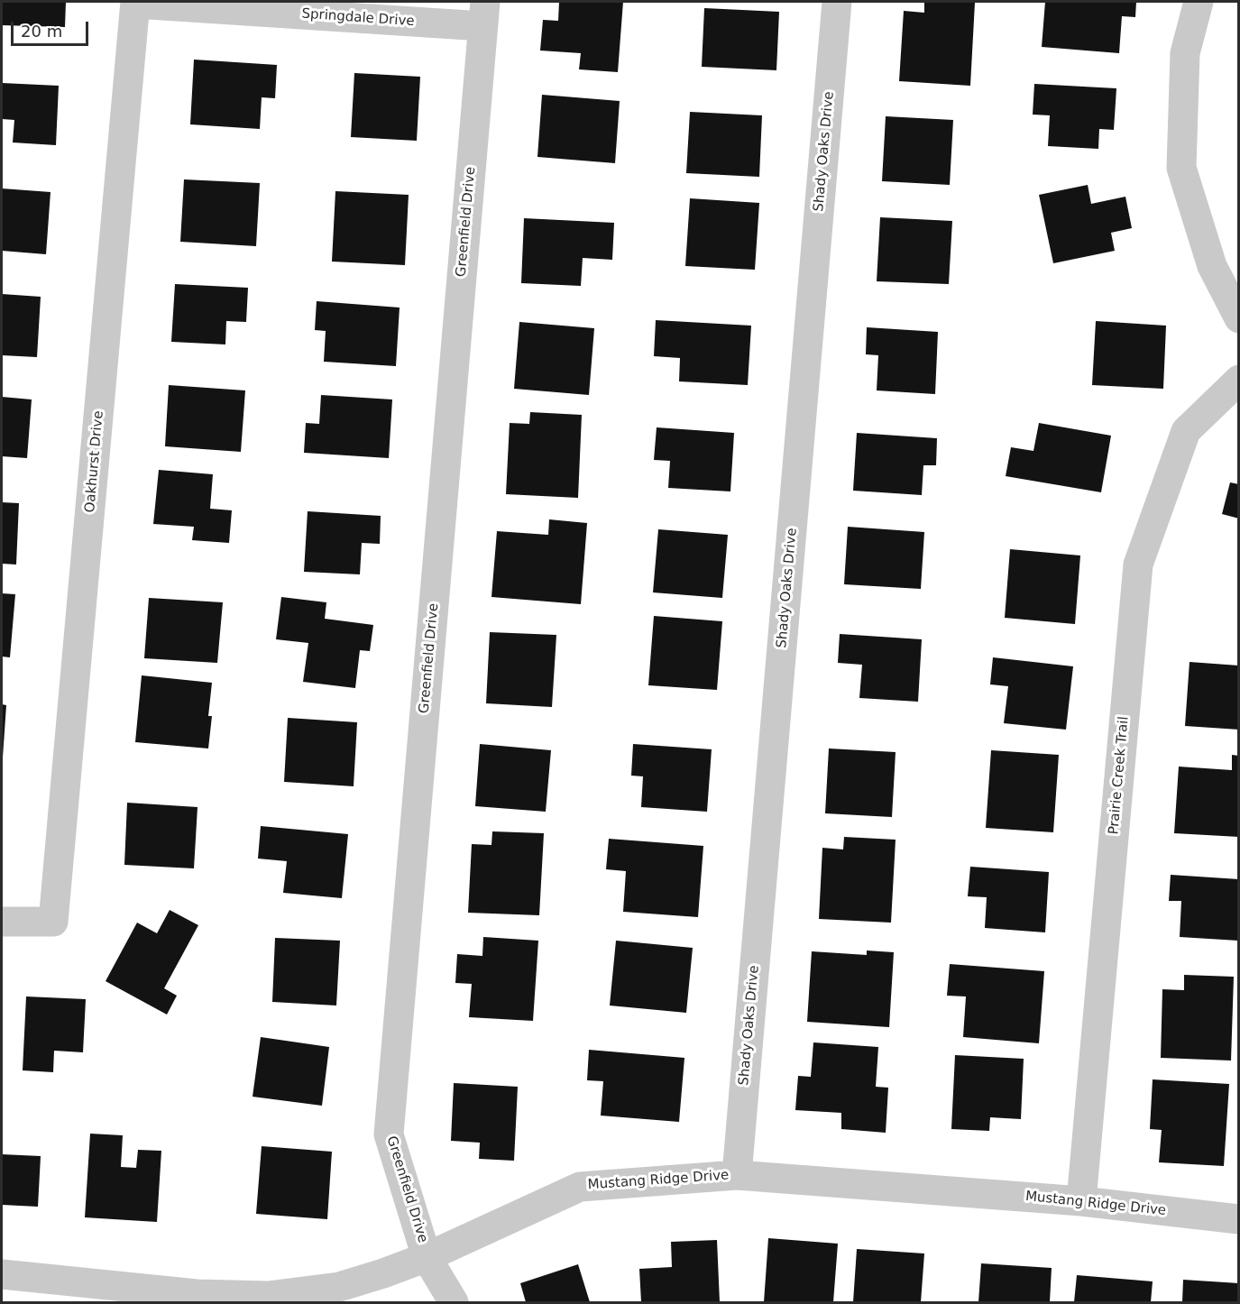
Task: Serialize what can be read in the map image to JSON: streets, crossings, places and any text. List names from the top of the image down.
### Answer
{
  "streets": {
    "street": [
      "Springdale Drive",
      "Shady Oaks Drive",
      "Greenfield Drive",
      "Oakhurst Drive",
      "Prairie Creek Trail",
      "Mustang Ridge Drive"
    ]
  },
  "crossings": [
    ["Springdale Drive", "Greenfield Drive"],
    ["Springdale Drive", "Oakhurst Drive"],
    ["Shady Oaks Drive", "Mustang Ridge Drive"],
    ["Greenfield Drive", "Mustang Ridge Drive"],
    ["Prairie Creek Trail", "Mustang Ridge Drive"]
  ],
  "scale_bar": "20 m"
}
